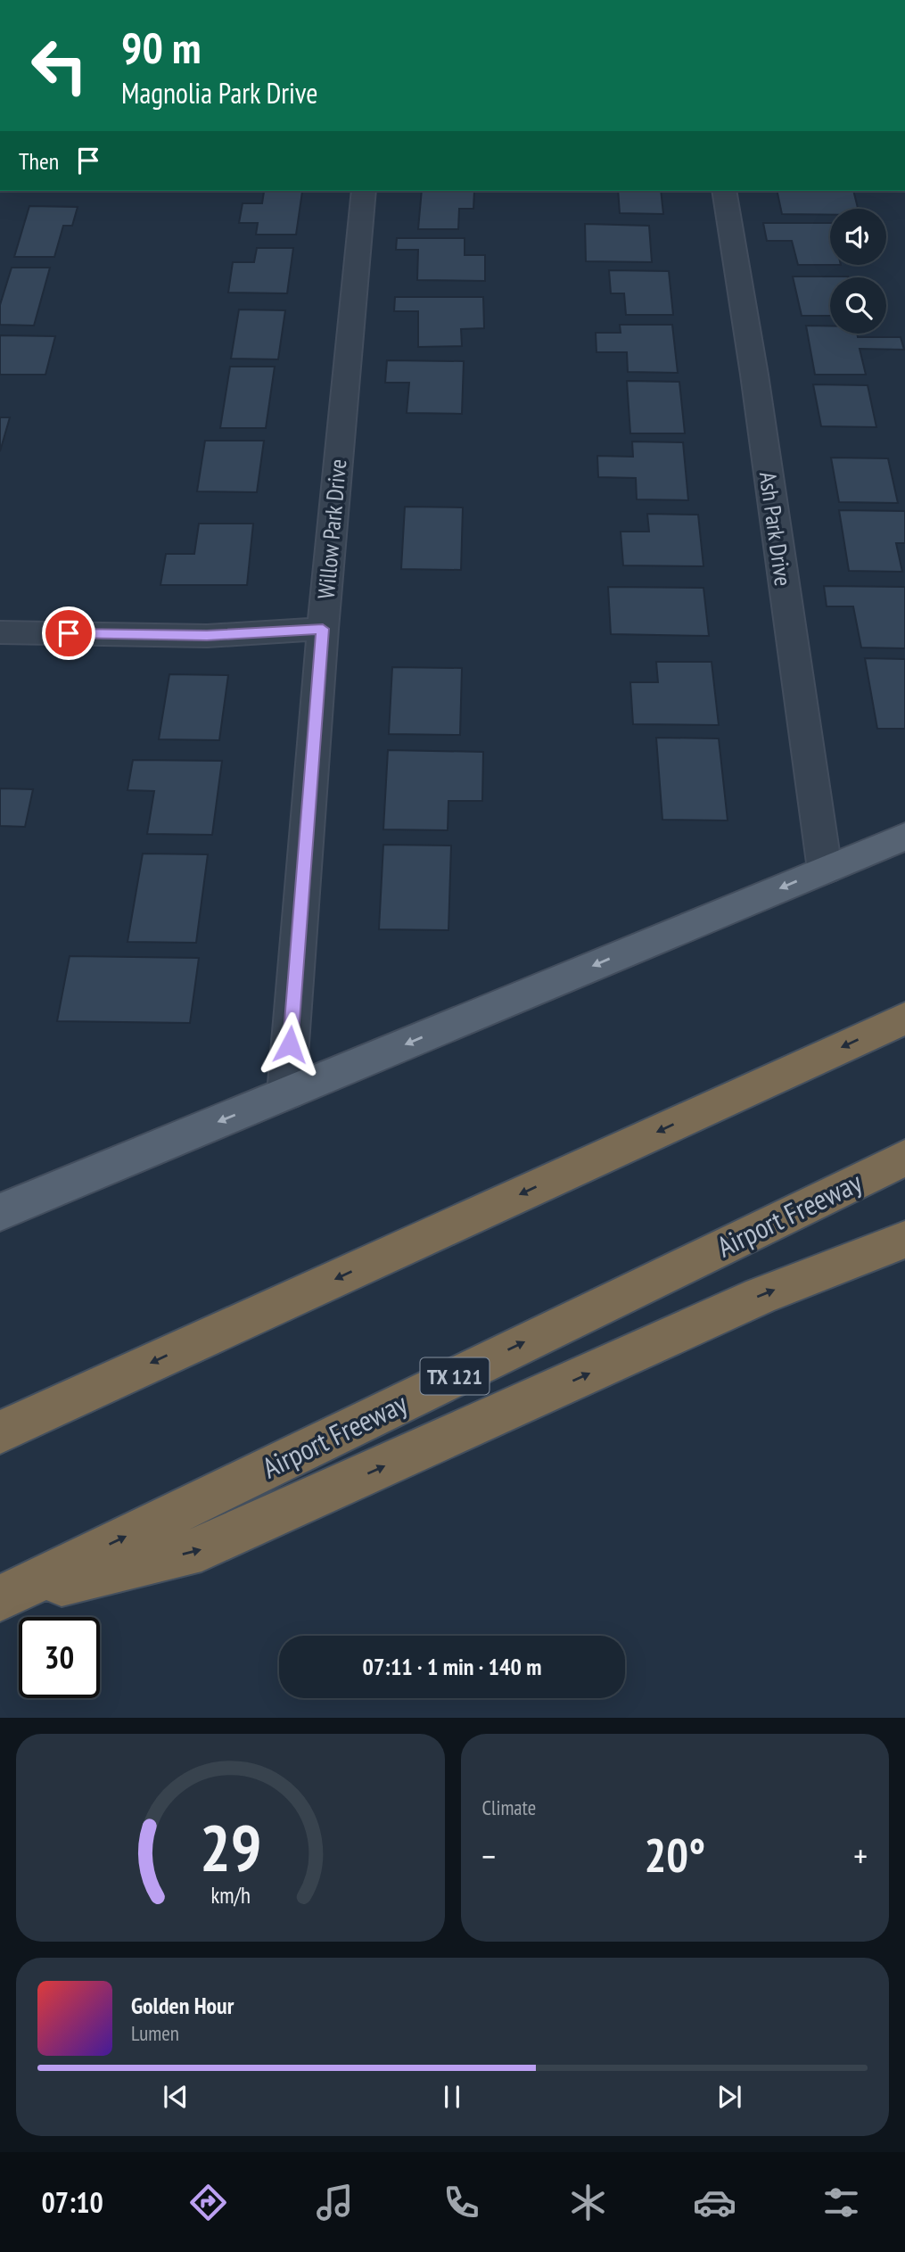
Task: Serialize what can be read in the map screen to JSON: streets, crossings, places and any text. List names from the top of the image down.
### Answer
{
  "streets": {
    "highway": ["Airport Freeway", "TX 121"],
    "street": ["Willow Park Drive", "Ash Park Drive"]
  },
  "page": {
    "turn": ["90 m", "Magnolia Park Drive"],
    "then": "Then",
    "limit": "30",
    "trip": "07:11 · 1 min · 140 m",
    "tile": "Climate",
    "heat": ["−", "20°", "+"],
    "song": ["Golden Hour", "Lumen"],
    "tabs": "07:10",
    "gauge": ["29", "km/h"]
  }
}
